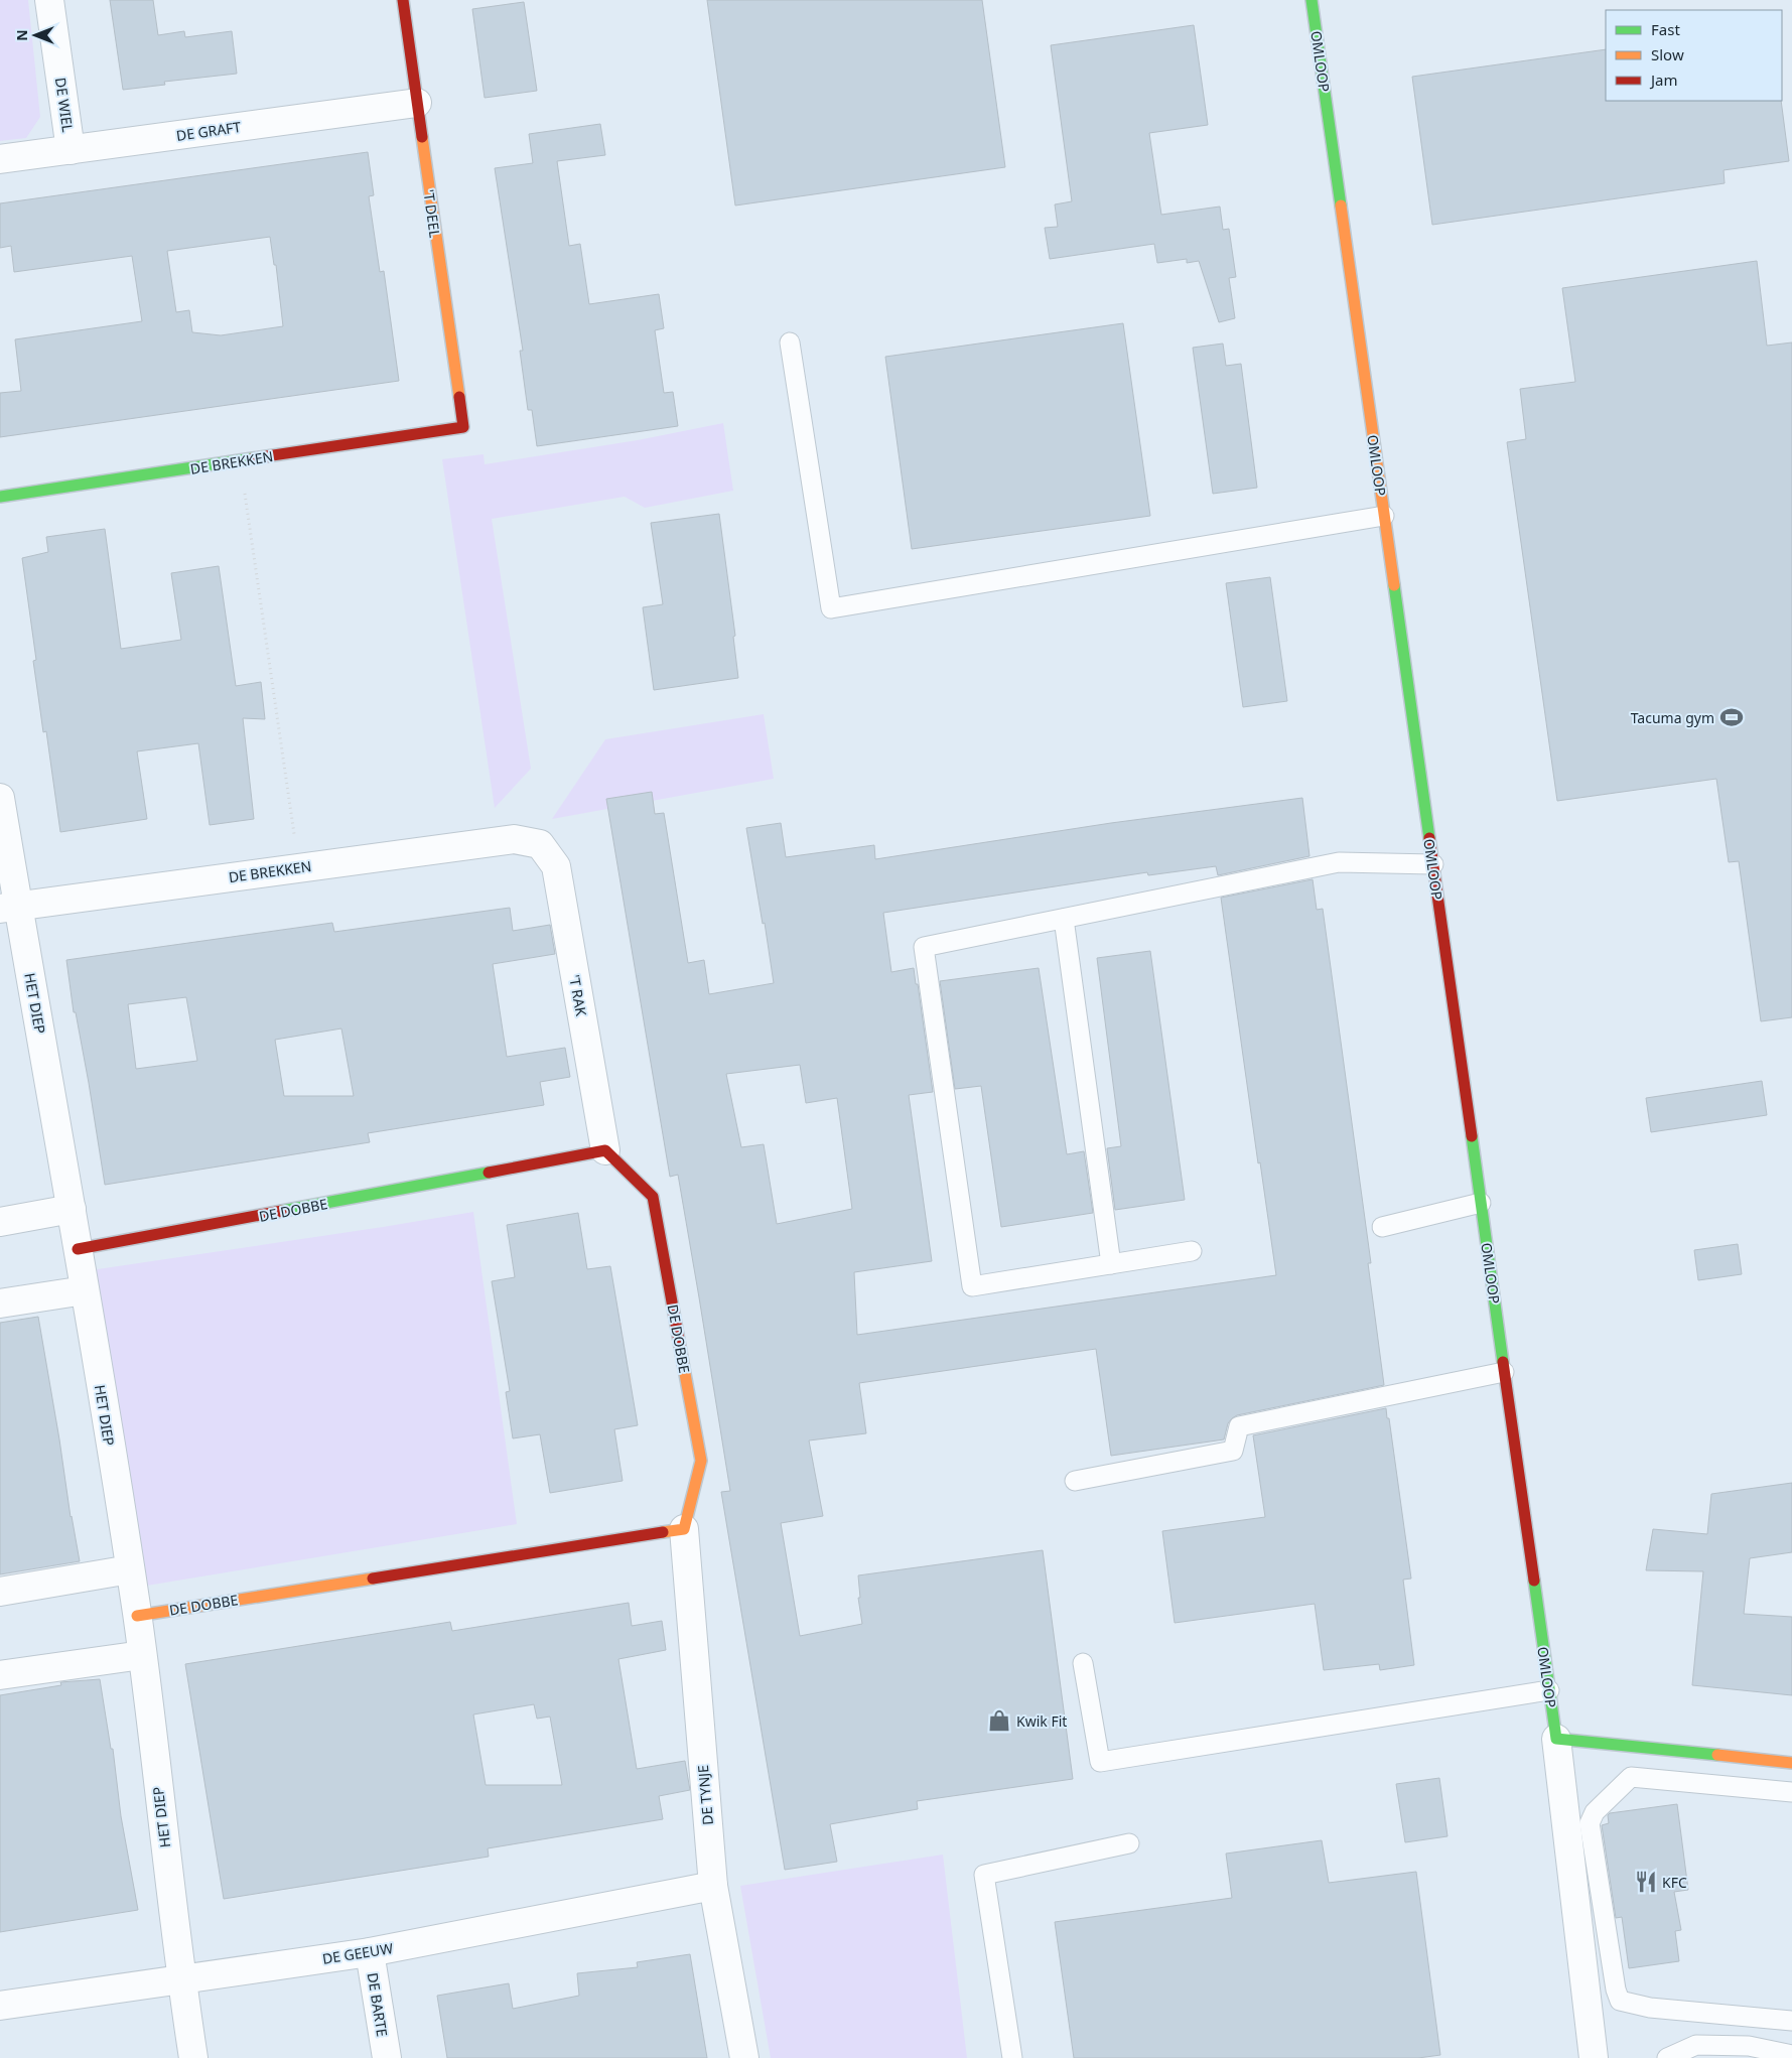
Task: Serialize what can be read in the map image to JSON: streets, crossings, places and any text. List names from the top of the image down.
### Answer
{
  "streets": {
    "street": [
      "OMLOOP",
      "DE WIEL",
      "DE GRAFT",
      "'T DEEL",
      "DE BREKKEN",
      "'T RAK",
      "HET DIEP",
      "DE DOBBE",
      "DE TYNJE",
      "DE GEEUW",
      "DE BARTE"
    ]
  },
  "crossings": [
    ["DE WIEL", "DE GRAFT"],
    ["DE GRAFT", "'T DEEL"],
    ["'T DEEL", "DE BREKKEN"],
    ["DE BREKKEN", "'T RAK"],
    ["DE BREKKEN", "HET DIEP"],
    ["'T RAK", "DE DOBBE"],
    ["HET DIEP", "DE DOBBE"],
    ["HET DIEP", "DE GEEUW"],
    ["DE DOBBE", "DE TYNJE"],
    ["DE TYNJE", "DE GEEUW"],
    ["DE GEEUW", "DE BARTE"]
  ],
  "places": {
    "sports": ["Tacuma gym"],
    "shop": ["Kwik Fit"],
    "restaurant": ["KFC"]
  },
  "legend": ["Fast", "Slow", "Jam"],
  "north": "left"
}
